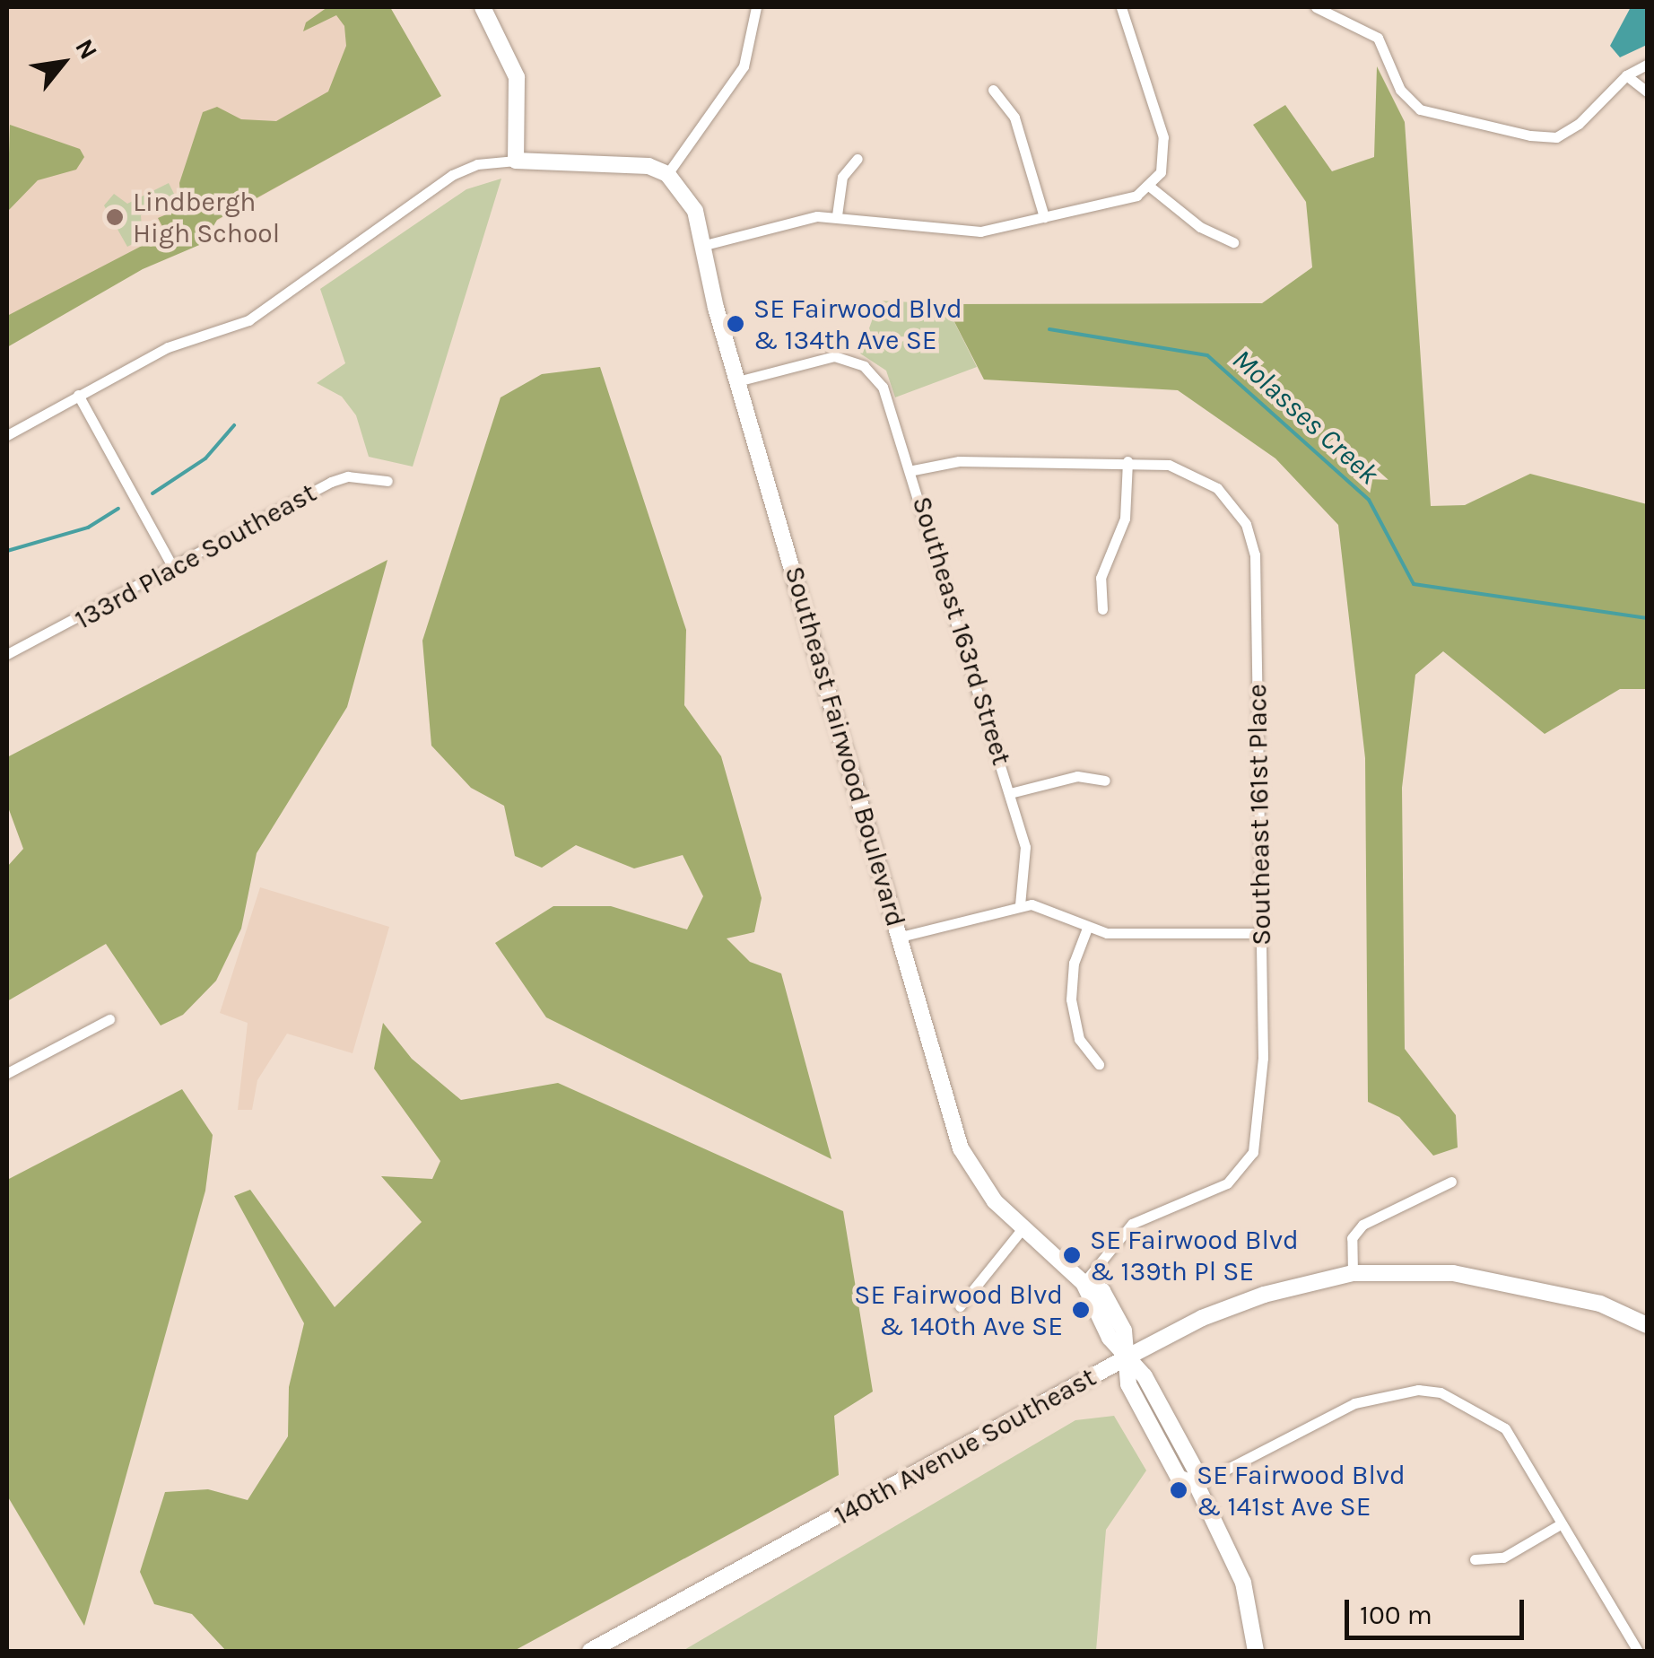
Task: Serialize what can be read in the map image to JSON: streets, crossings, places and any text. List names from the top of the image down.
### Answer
{
  "streets": {
    "street": [
      "133rd Place Southeast",
      "Southeast 163rd Street",
      "Southeast Fairwood Boulevard",
      "Southeast 161st Place",
      "140th Avenue Southeast"
    ]
  },
  "crossings": [
    ["Southeast 163rd Street", "Southeast Fairwood Boulevard"],
    ["Southeast Fairwood Boulevard", "Southeast 161st Place"],
    ["Southeast Fairwood Boulevard", "140th Avenue Southeast"]
  ],
  "water": ["Molasses Creek"],
  "places": [
    "Lindbergh High School",
    "SE Fairwood Blvd & 134th Ave SE",
    "SE Fairwood Blvd & 139th Pl SE",
    "SE Fairwood Blvd & 140th Ave SE",
    "SE Fairwood Blvd & 141st Ave SE"
  ],
  "scale_bar": "100 m",
  "north": "top right"
}
